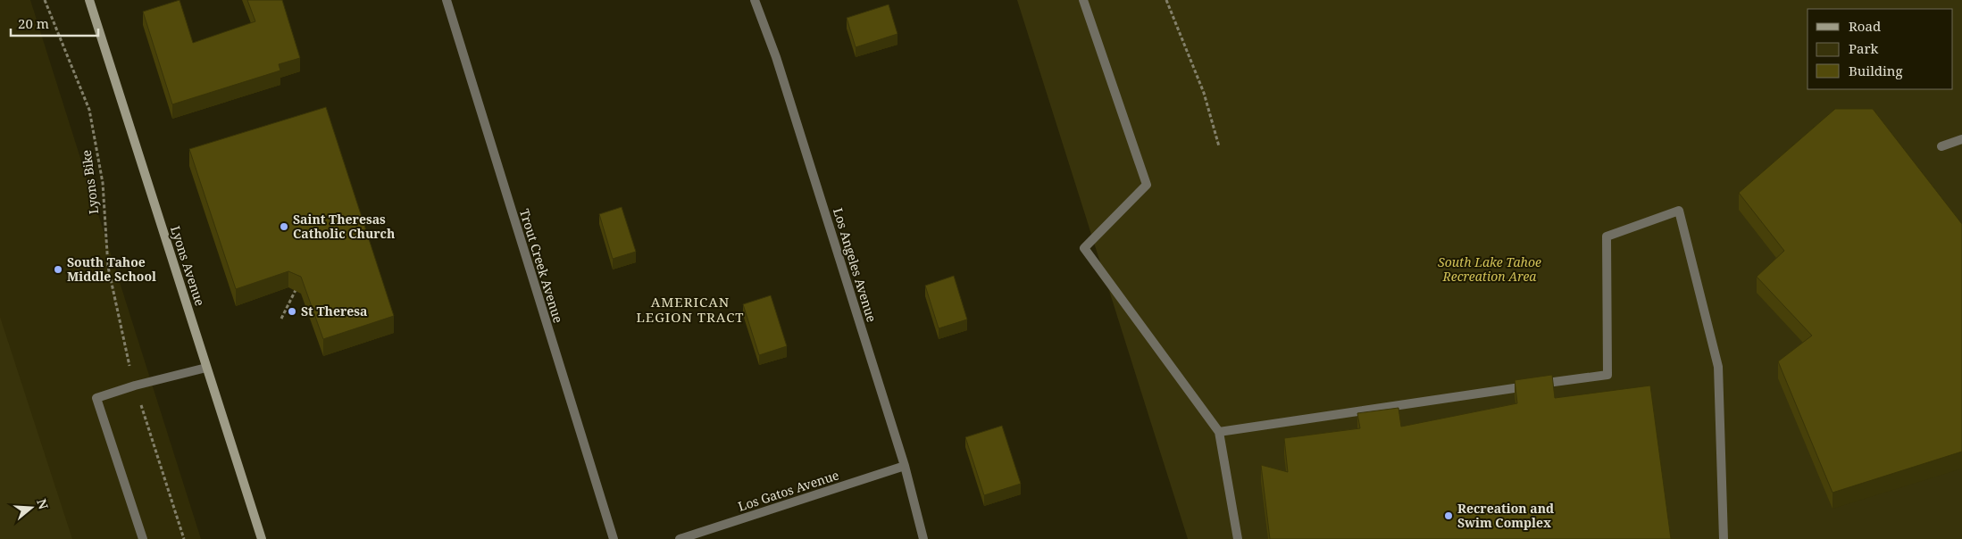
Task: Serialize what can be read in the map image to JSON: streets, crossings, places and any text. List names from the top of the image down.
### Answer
{
  "streets": {
    "street": [
      "Los Angeles Avenue",
      "Lyons Avenue",
      "Trout Creek Avenue",
      "Los Gatos Avenue"
    ],
    "path": ["Lyons Bike"]
  },
  "crossings": [
    ["Los Angeles Avenue", "Los Gatos Avenue"]
  ],
  "districts": ["AMERICAN LEGION TRACT"],
  "parks": ["South Lake Tahoe Recreation Area"],
  "places": [
    "Saint Theresas Catholic Church",
    "South Tahoe Middle School",
    "St Theresa",
    "Recreation and Swim Complex"
  ],
  "legend": ["Road", "Park", "Building"],
  "scale_bar": "20 m",
  "north": "right"
}
